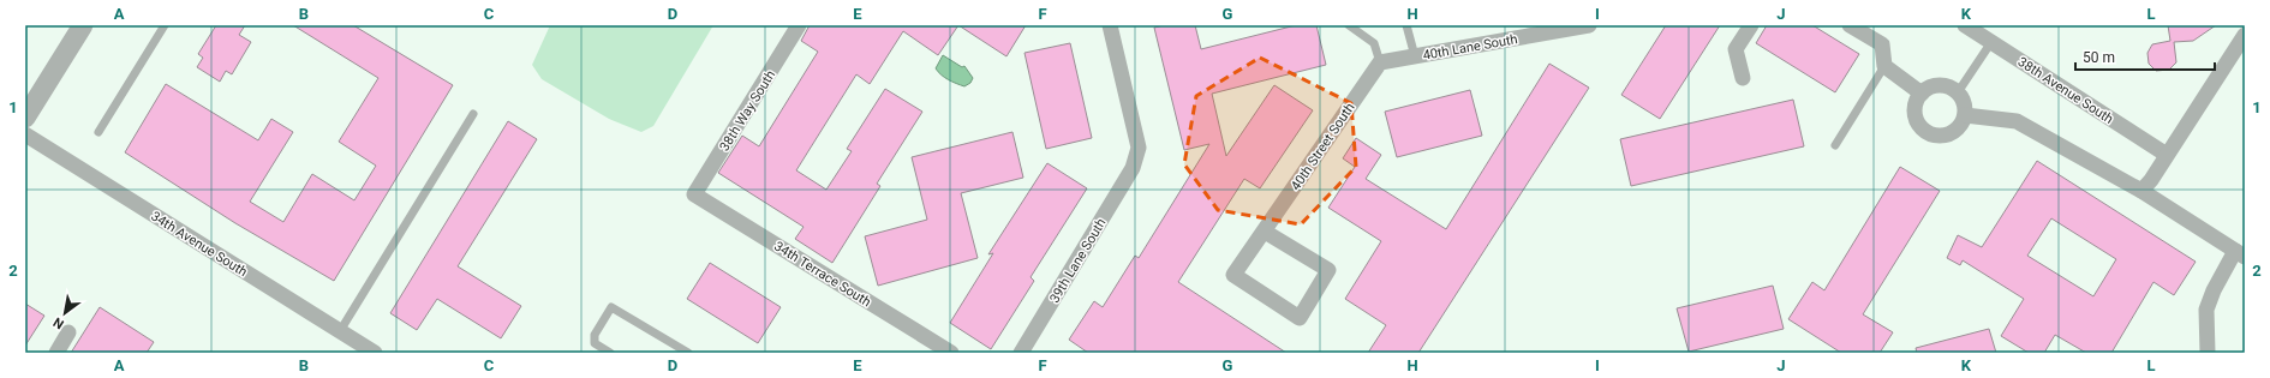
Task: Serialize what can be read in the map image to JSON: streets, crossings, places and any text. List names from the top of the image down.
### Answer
{
  "streets": {
    "street": [
      "40th Lane South",
      "38th Avenue South",
      "38th Way South",
      "40th Street South",
      "34th Avenue South",
      "39th Lane South",
      "34th Terrace South"
    ]
  },
  "crossings": [
    ["40th Lane South", "40th Street South"],
    ["38th Way South", "34th Terrace South"]
  ],
  "scale_bar": "50 m",
  "north": "bottom left",
  "grid": {
    "columns": [
      "A",
      "B",
      "C",
      "D",
      "E",
      "F",
      "G",
      "H",
      "I",
      "J",
      "K",
      "L"
    ],
    "rows": ["1", "2"]
  }
}
